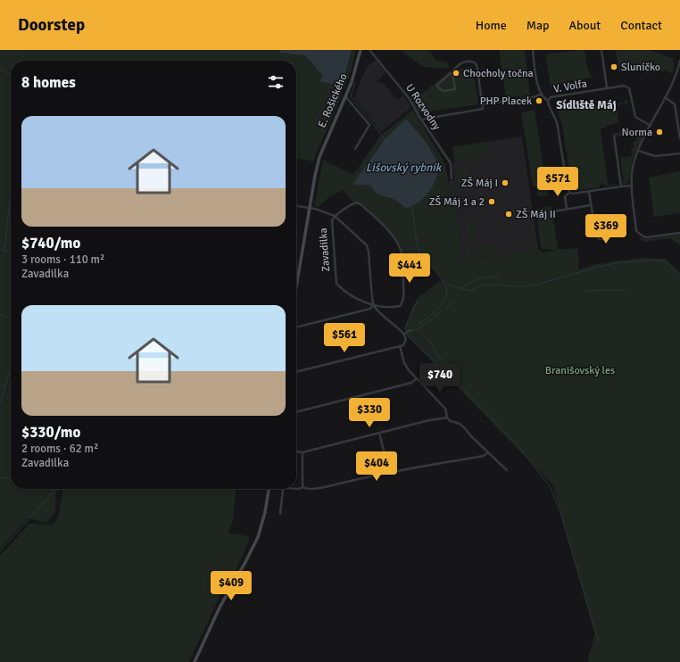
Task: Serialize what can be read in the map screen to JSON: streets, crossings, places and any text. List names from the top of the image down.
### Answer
{
  "streets": {
    "street": [
      "V. Volfa",
      "E. Rošického",
      "U Rozvodny",
      "Zavadilka"
    ]
  },
  "crossings": [
    ["V. Volfa", "U Rozvodny"],
    ["E. Rošického", "Zavadilka"]
  ],
  "districts": ["Sídliště Máj"],
  "water": ["Lišovský rybník"],
  "parks": ["Branišovský les"],
  "places": [
    "Sluníčko",
    "Chocholy točna",
    "PHP Placek",
    "Norma",
    "ZŠ Máj I",
    "ZŠ Máj 1 a 2",
    "ZŠ Máj II"
  ],
  "page": {
    "header": "Doorstep",
    "nav": [
      "Home",
      "Map",
      "About",
      "Contact"
    ],
    "heading": "8 homes",
    "list": [
      {
        "name": "$740/mo",
        "note": "3 rooms · 110 m² · Zavadilka"
      },
      {
        "name": "$330/mo",
        "note": "2 rooms · 62 m² · Zavadilka"
      }
    ],
    "price": [
      "$571",
      "$369",
      "$441",
      "$561",
      "$740",
      "$330",
      "$404",
      "$409"
    ]
  }
}
